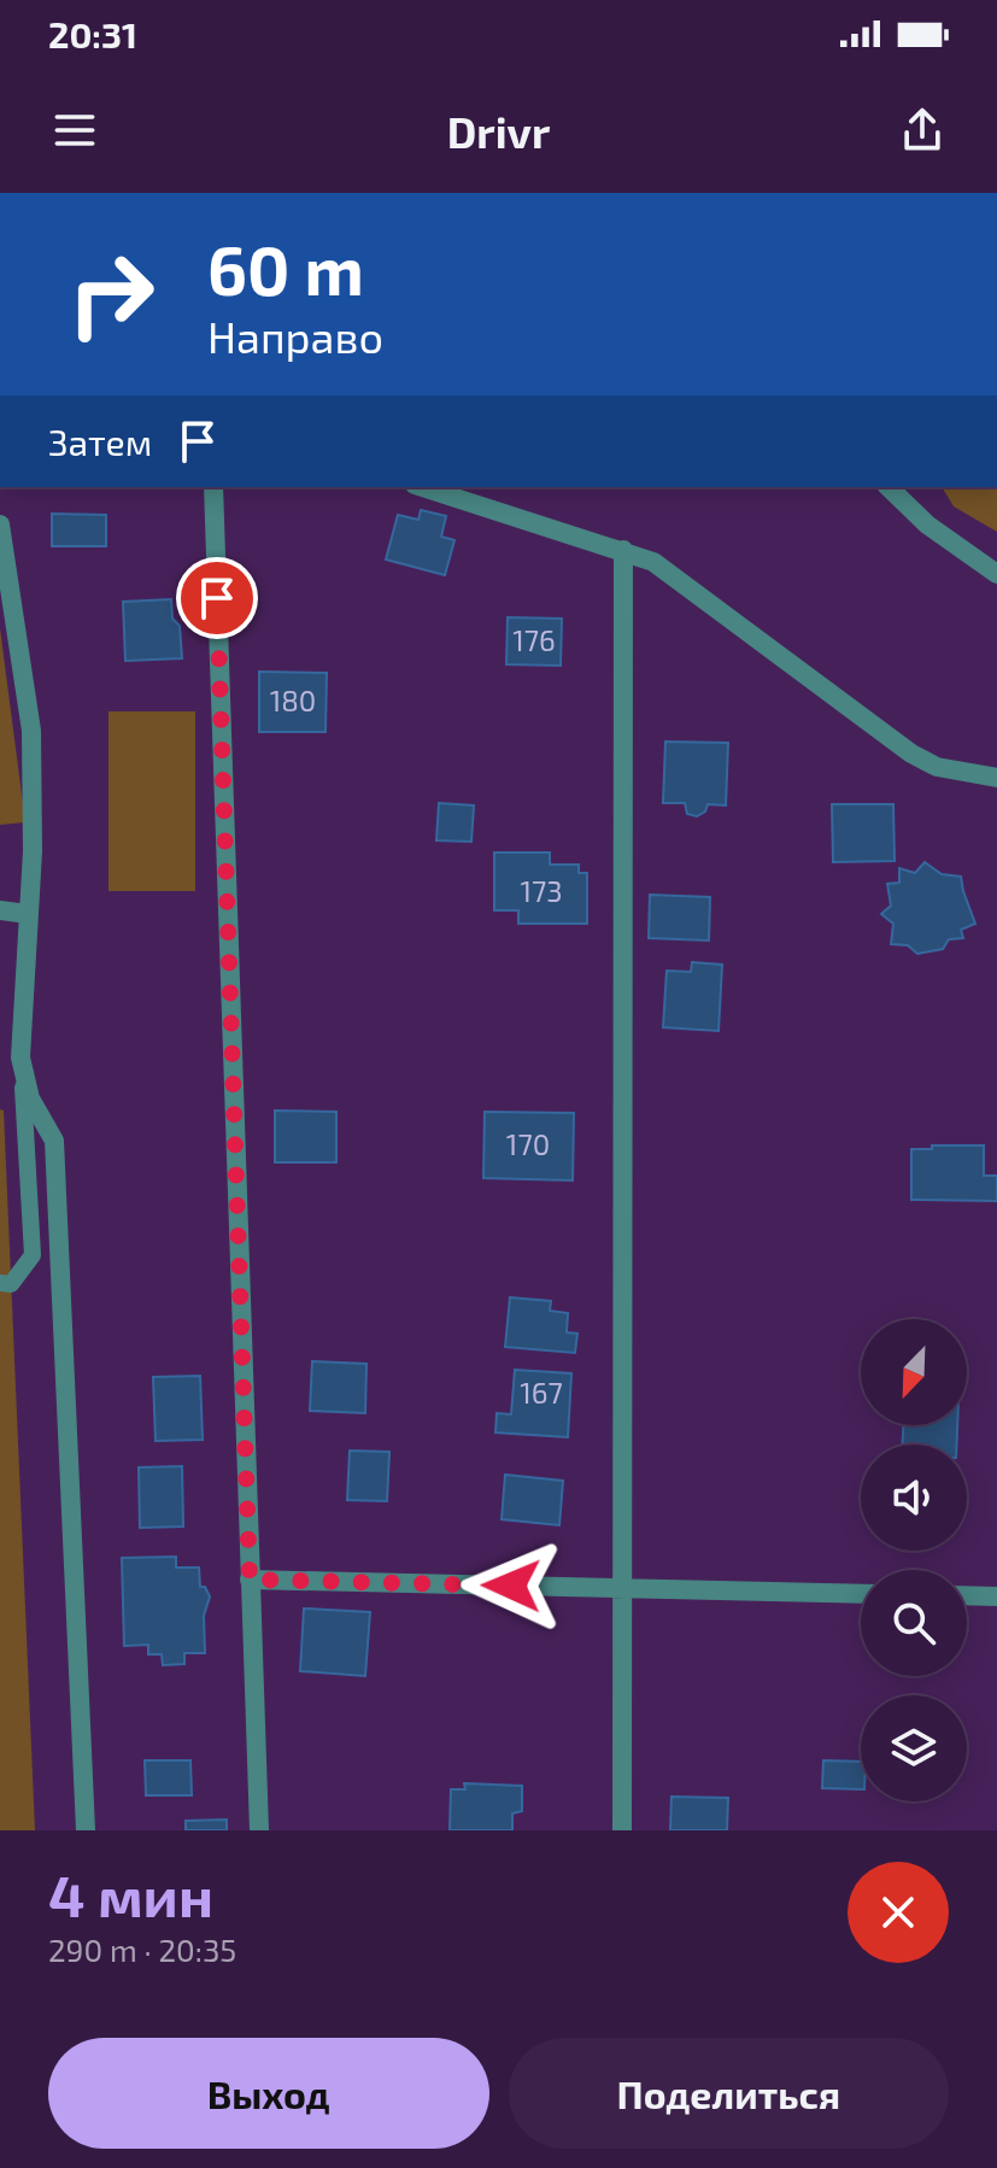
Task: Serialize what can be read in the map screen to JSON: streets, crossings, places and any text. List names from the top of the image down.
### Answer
{
  "house_numbers": [
    "176",
    "180",
    "173",
    "170",
    "167"
  ],
  "north": "bottom left",
  "page": {
    "status": "20:31",
    "header": "Drivr",
    "turn": ["60 m", "Направо"],
    "then": "Затем",
    "heading": ["4 мин", "290 m · 20:35"],
    "buttons": ["Выход", "Поделиться"]
  }
}
